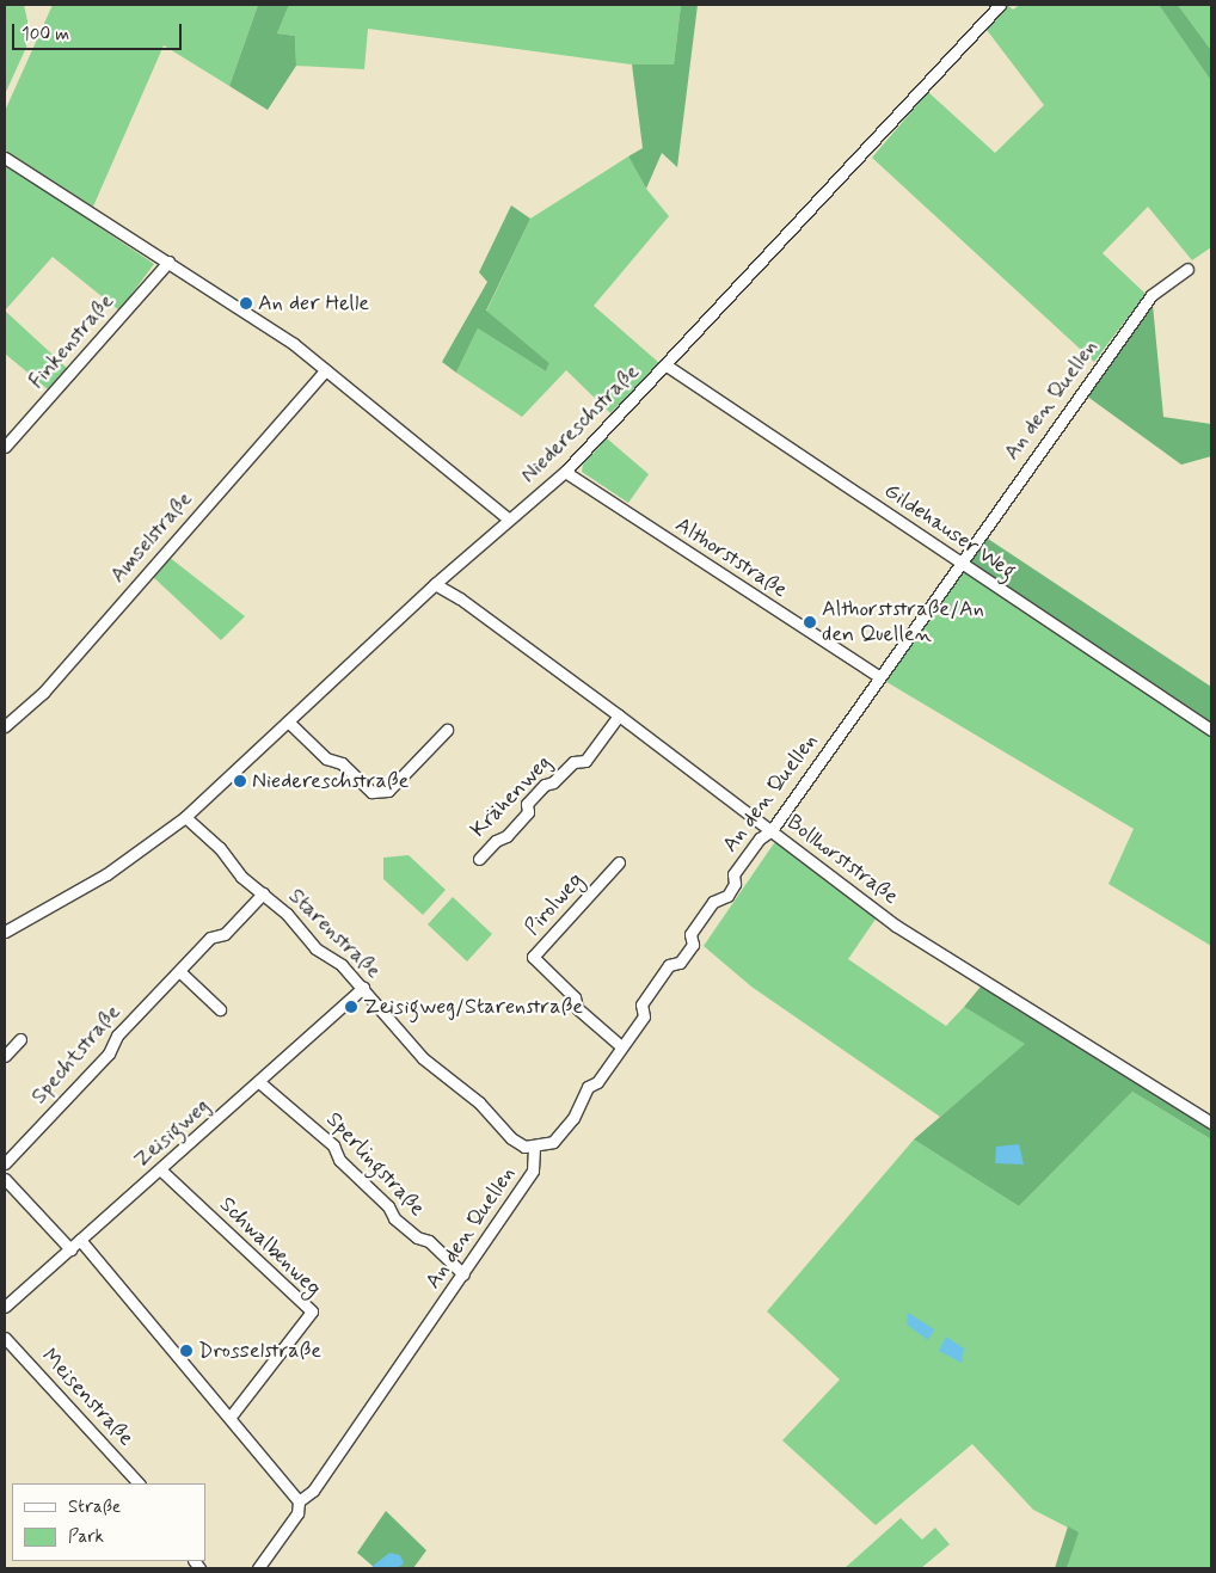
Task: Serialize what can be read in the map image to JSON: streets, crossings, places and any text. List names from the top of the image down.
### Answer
{
  "streets": {
    "street": [
      "Finkenstraße",
      "An den Quellen",
      "Niedereschstraße",
      "Gildehauser Weg",
      "Amselstraße",
      "Althorststraße",
      "Krähenweg",
      "Bollhorststraße",
      "Pirolweg",
      "Starenstraße",
      "Spechtstraße",
      "Zeisigweg",
      "Sperlingstraße",
      "Schwalbenweg",
      "Meisenstraße"
    ]
  },
  "crossings": [
    ["An den Quellen", "Gildehauser Weg"],
    ["An den Quellen", "Althorststraße"],
    ["An den Quellen", "Bollhorststraße"],
    ["An den Quellen", "Pirolweg"],
    ["An den Quellen", "Starenstraße"],
    ["An den Quellen", "Sperlingstraße"],
    ["Niedereschstraße", "Gildehauser Weg"],
    ["Niedereschstraße", "Althorststraße"],
    ["Niedereschstraße", "Bollhorststraße"],
    ["Niedereschstraße", "Starenstraße"],
    ["Krähenweg", "Bollhorststraße"],
    ["Starenstraße", "Spechtstraße"],
    ["Starenstraße", "Zeisigweg"],
    ["Zeisigweg", "Sperlingstraße"],
    ["Zeisigweg", "Schwalbenweg"]
  ],
  "places": [
    "An der Helle",
    "Althorststraße/An den Quellen",
    "Niedereschstraße",
    "Zeisigweg/Starenstraße",
    "Drosselstraße"
  ],
  "legend": ["Straße", "Park"],
  "scale_bar": "100 m"
}
